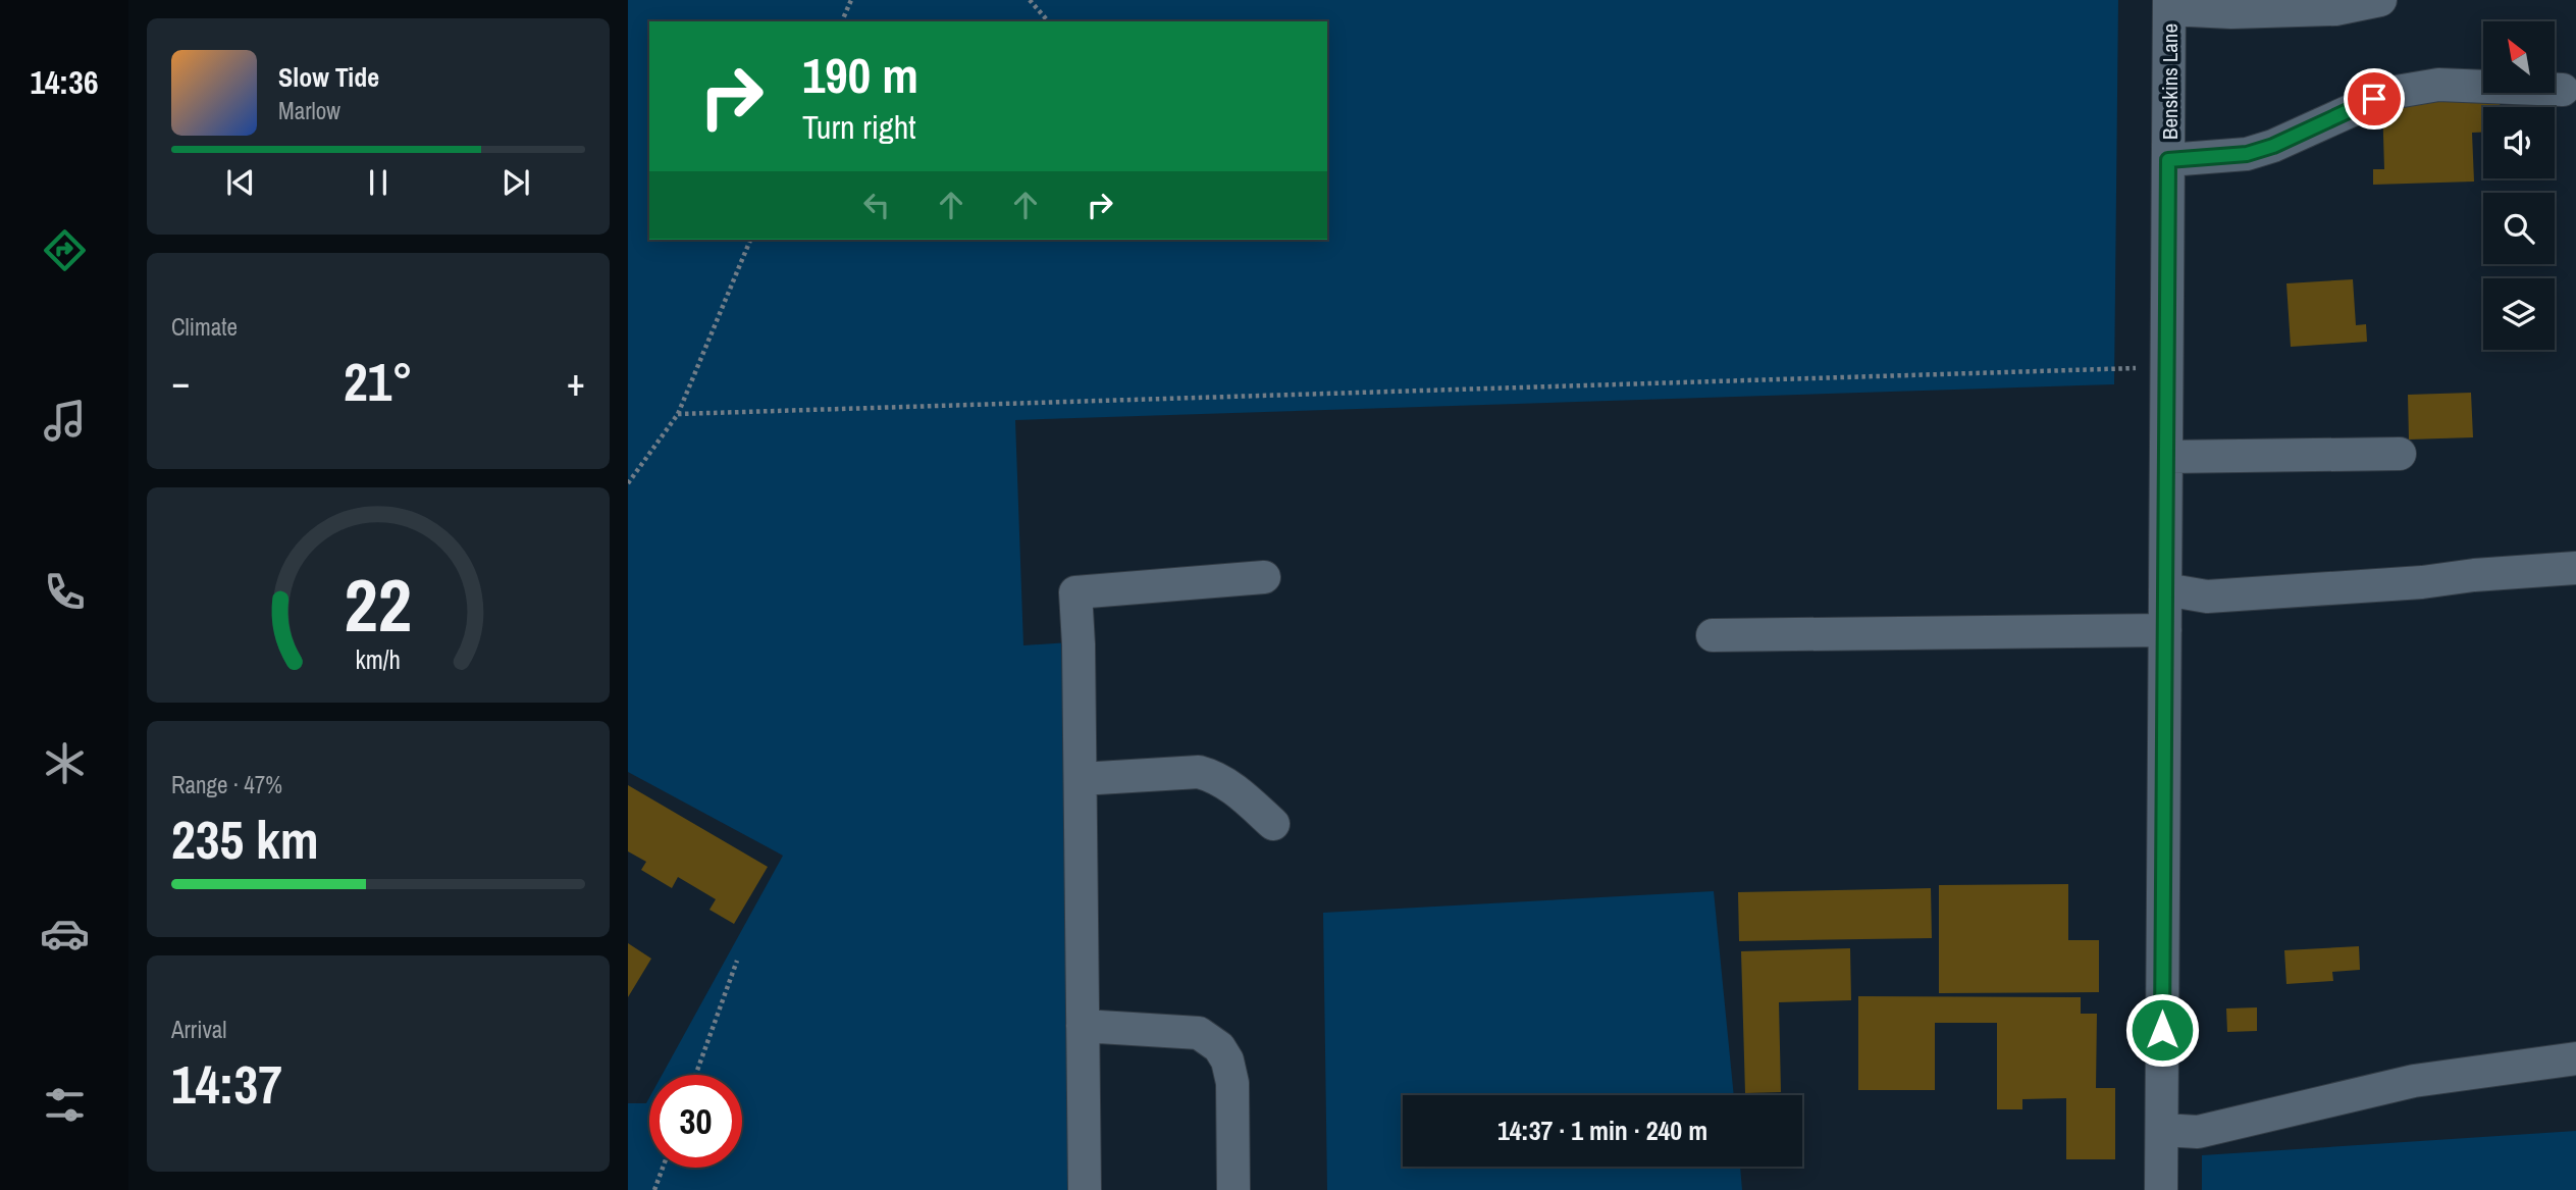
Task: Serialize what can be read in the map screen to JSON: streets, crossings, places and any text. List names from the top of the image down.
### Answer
{
  "streets": {
    "street": ["Benskins Lane"]
  },
  "north": "top left",
  "page": {
    "tabs": "14:36",
    "turn": ["190 m", "Turn right"],
    "song": ["Slow Tide", "Marlow"],
    "tile": [
      "Climate",
      ["Range · 47%", "235 km"],
      ["Arrival", "14:37"]
    ],
    "heat": ["−", "21°", "+"],
    "limit": "30",
    "trip": "14:37 · 1 min · 240 m",
    "gauge": ["22", "km/h"]
  }
}
